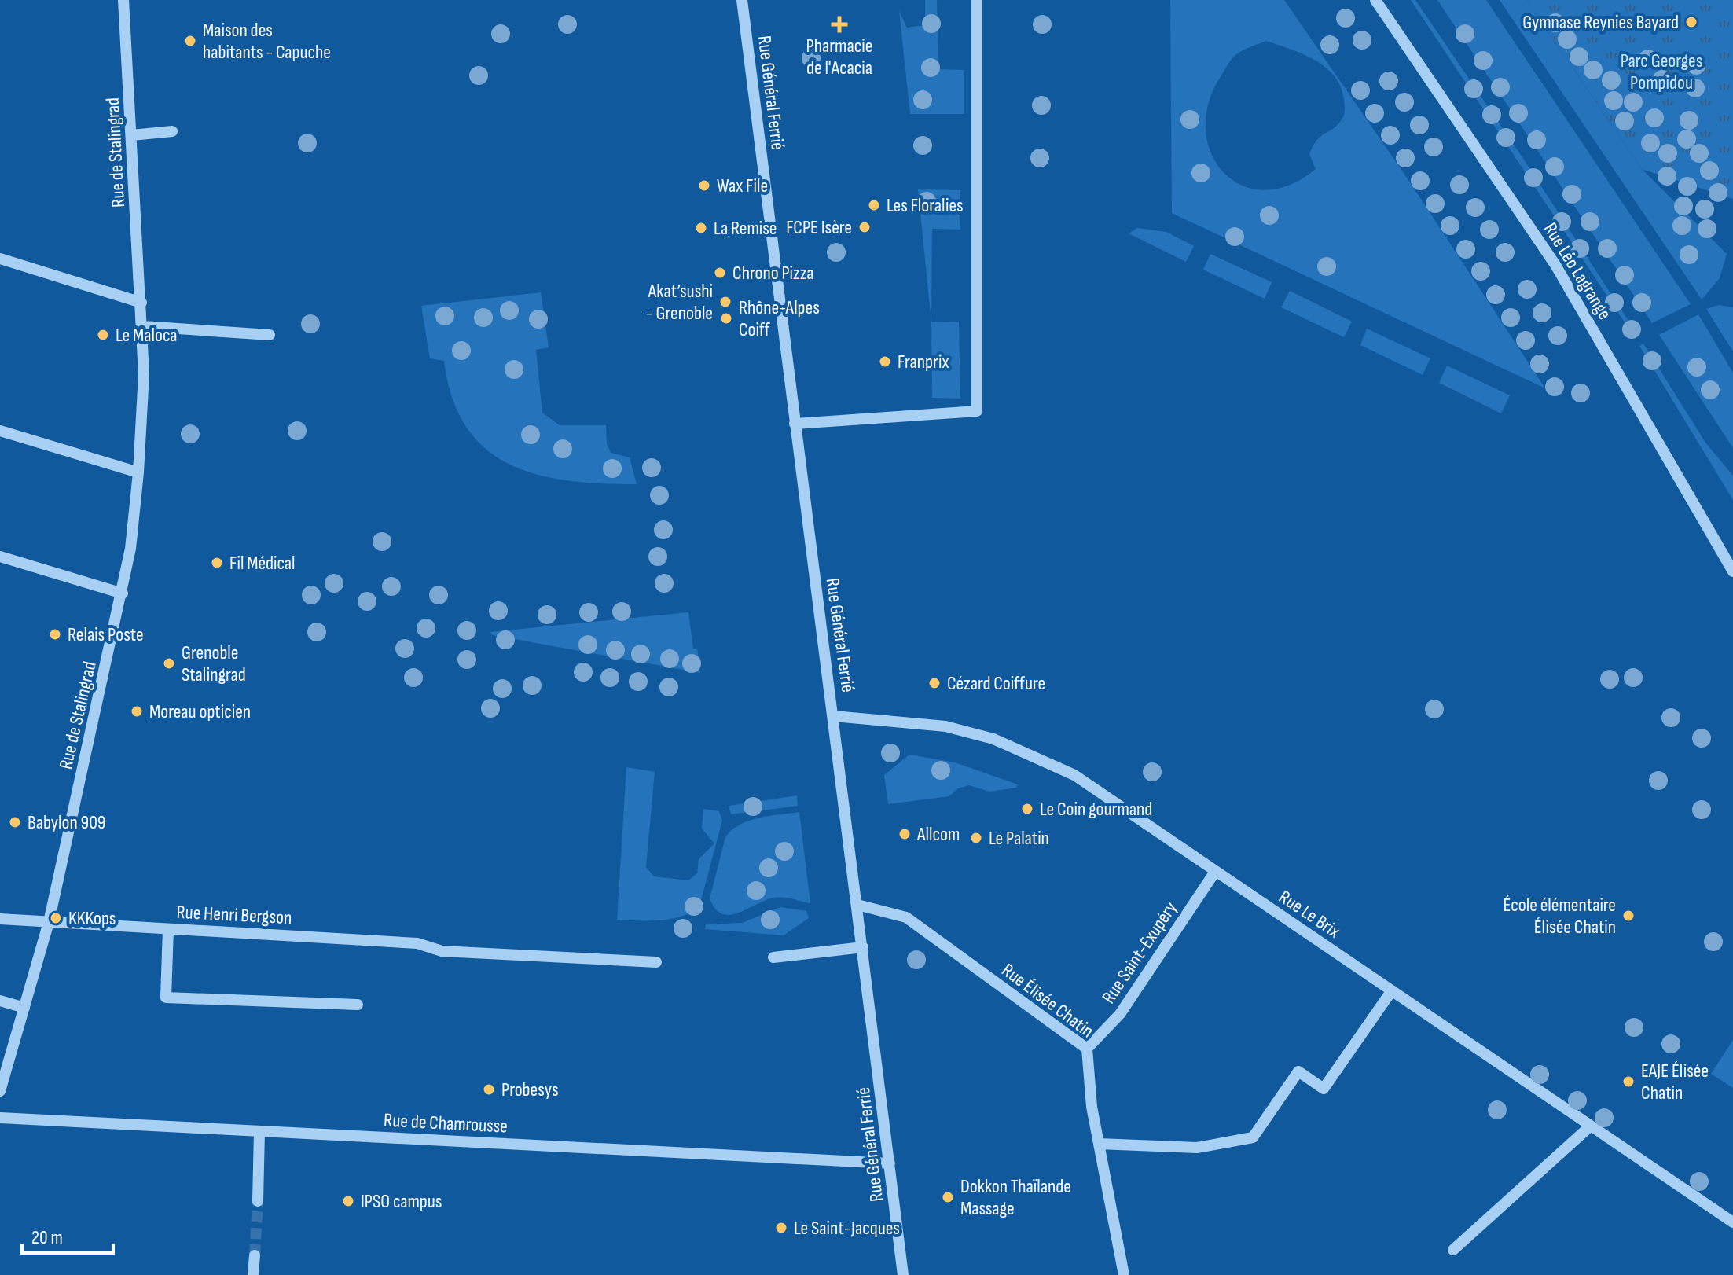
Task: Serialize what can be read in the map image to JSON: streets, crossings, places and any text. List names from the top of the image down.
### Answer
{
  "streets": {
    "street": [
      "Rue Général Ferrié",
      "Rue de Stalingrad",
      "Rue Léo Lagrange",
      "Rue Le Brix",
      "Rue Henri Bergson",
      "Rue Saint-Exupéry",
      "Rue Élisée Chatin",
      "Rue de Chamrousse"
    ]
  },
  "crossings": [
    ["Rue Général Ferrié", "Rue Le Brix"],
    ["Rue Général Ferrié", "Rue Élisée Chatin"],
    ["Rue Général Ferrié", "Rue de Chamrousse"],
    ["Rue de Stalingrad", "Rue Henri Bergson"],
    ["Rue Le Brix", "Rue Saint-Exupéry"],
    ["Rue Saint-Exupéry", "Rue Élisée Chatin"]
  ],
  "parks": ["Parc Georges Pompidou"],
  "places": {
    "other": [
      "Gymnase Reynies Bayard",
      "Maison des habitants - Capuche",
      "Wax File",
      "Les Floralies",
      "FCPE Isère",
      "La Remise",
      "Chrono Pizza",
      "Akat’sushi - Grenoble",
      "Rhône-Alpes Coiff",
      "Le Maloca",
      "Franprix",
      "Fil Médical",
      "Relais Poste",
      "Grenoble Stalingrad",
      "Cézard Coiffure",
      "Moreau opticien",
      "Le Coin gourmand",
      "Babylon 909",
      "Allcom",
      "Le Palatin",
      "École élémentaire Élisée Chatin",
      "KKKops",
      "EAJE Élisée Chatin",
      "Probesys",
      "Dokkon Thaïlande Massage",
      "IPSO campus",
      "Le Saint-Jacques"
    ],
    "health": ["Pharmacie de l'Acacia"]
  },
  "scale_bar": "20 m"
}
